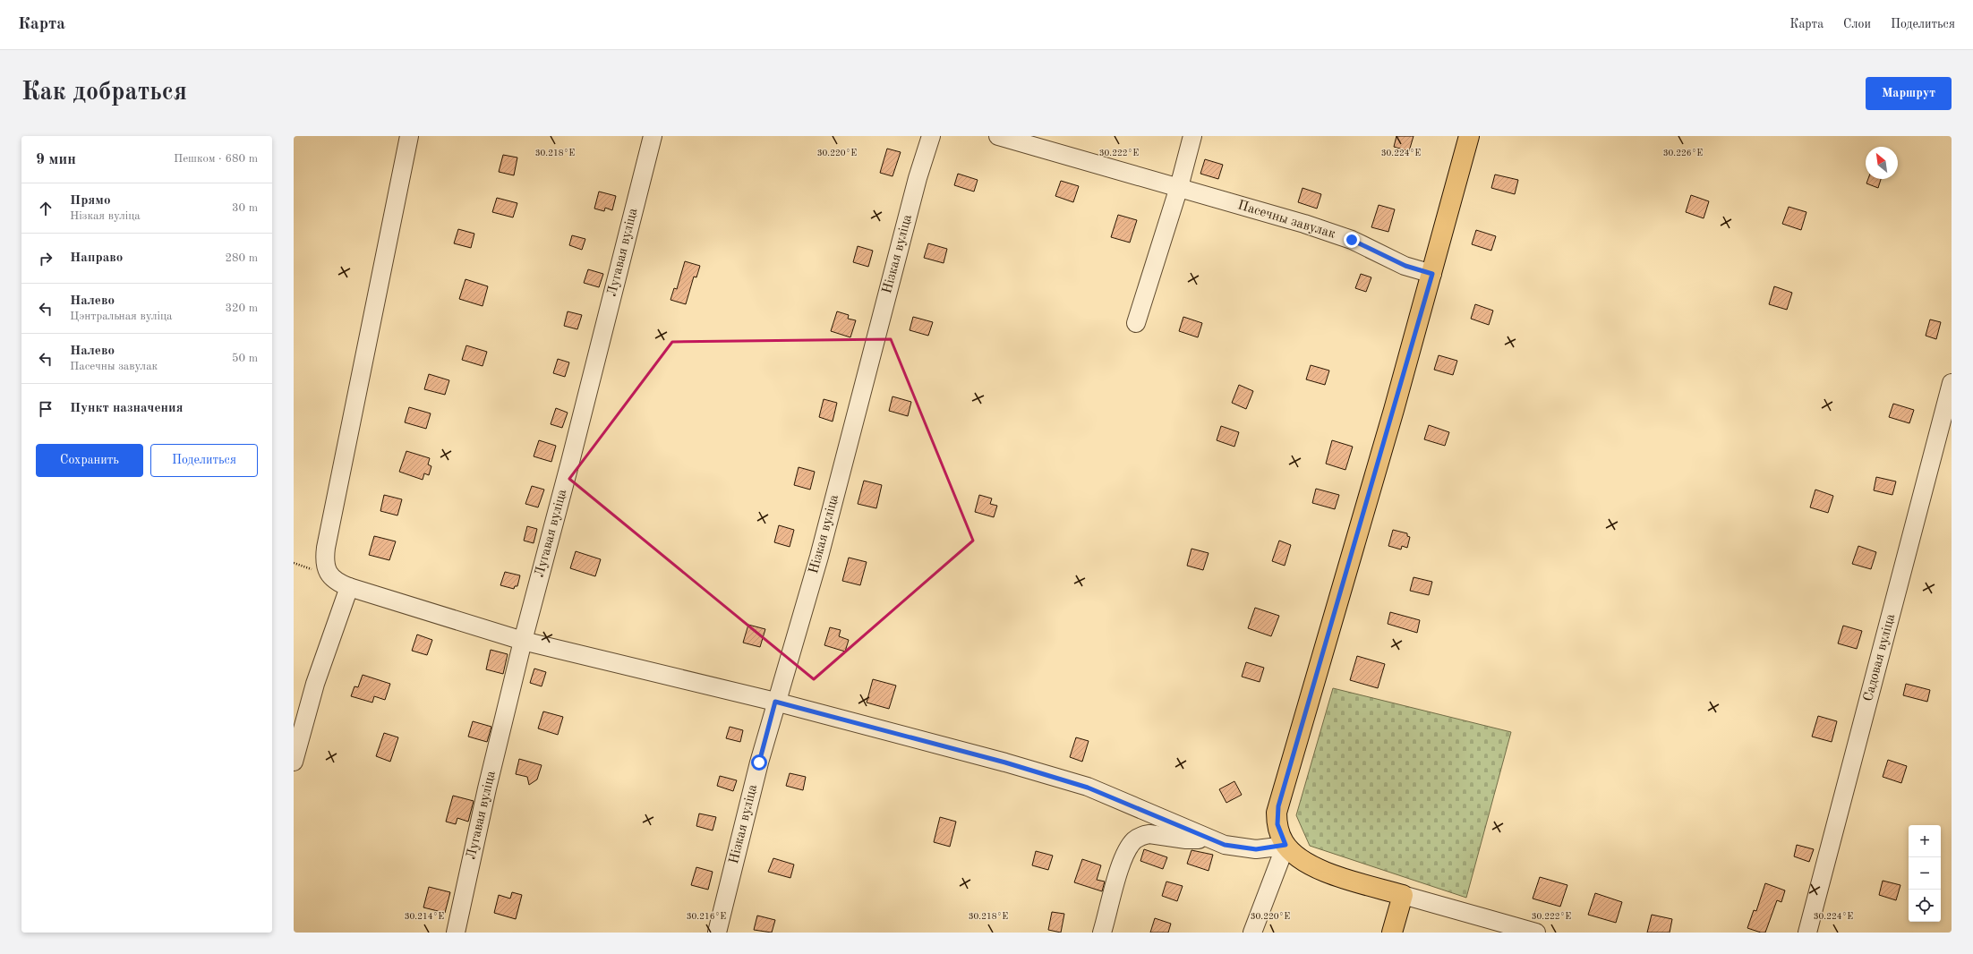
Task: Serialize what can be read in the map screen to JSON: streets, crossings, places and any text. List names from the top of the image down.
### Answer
{
  "streets": {
    "street": [
      "Пасечны завулак",
      "Лугавая вуліца",
      "Нізкая вуліца",
      "Садовая вуліца"
    ]
  },
  "north": "top left",
  "page": {
    "header": "Карта",
    "nav": ["Карта", "Слои", "Поделиться"],
    "buttons": [
      "Маршрут",
      ["Сохранить", "Поделиться"]
    ],
    "title": "Как добраться",
    "heading": ["9 мин", "Пешком · 680 m"],
    "list": [
      ["Прямо", "Нізкая вуліца", "30 m"],
      ["Направо", "280 m"],
      ["Налево", "Цэнтральная вуліца", "320 m"],
      ["Налево", "Пасечны завулак", "50 m"],
      "Пункт назначения"
    ],
    "map_buttons": ["+", "−"]
  },
  "coordinates": [
    "30.218°E",
    "30.220°E",
    "30.222°E",
    "30.224°E",
    "30.226°E",
    "30.214°E",
    "30.216°E"
  ]
}
